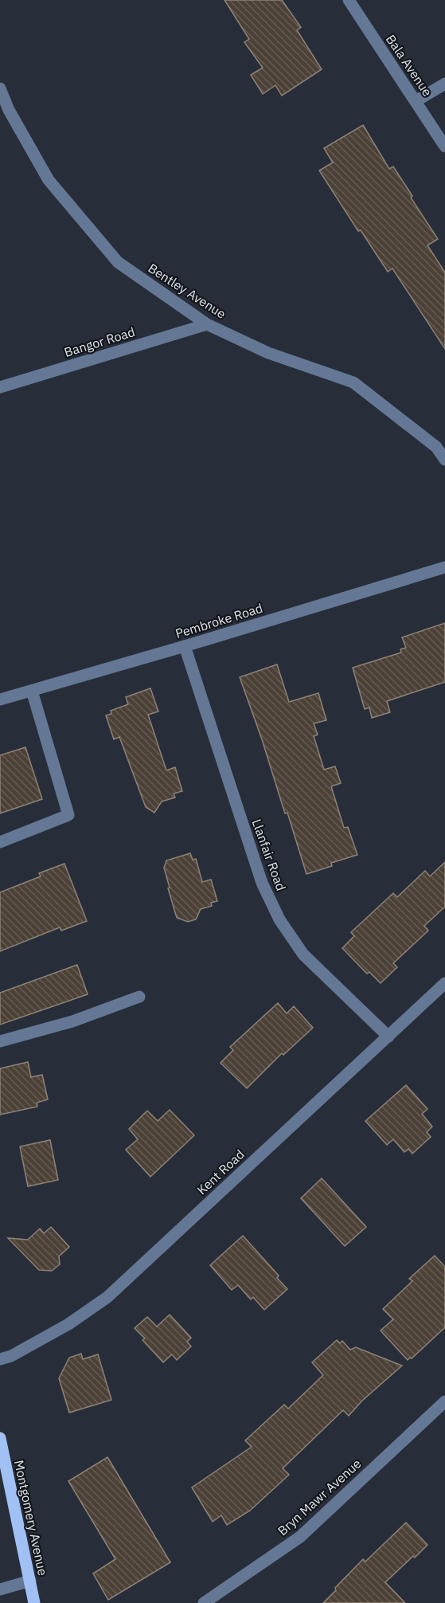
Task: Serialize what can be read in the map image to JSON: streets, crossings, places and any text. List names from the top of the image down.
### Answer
{
  "streets": {
    "main road": ["Montgomery Avenue"],
    "street": [
      "Bala Avenue",
      "Bentley Avenue",
      "Bangor Road",
      "Pembroke Road",
      "Llanfair Road",
      "Kent Road",
      "Bryn Mawr Avenue"
    ]
  },
  "crossings": [
    ["Bentley Avenue", "Bangor Road"],
    ["Pembroke Road", "Llanfair Road"],
    ["Llanfair Road", "Kent Road"]
  ]
}
